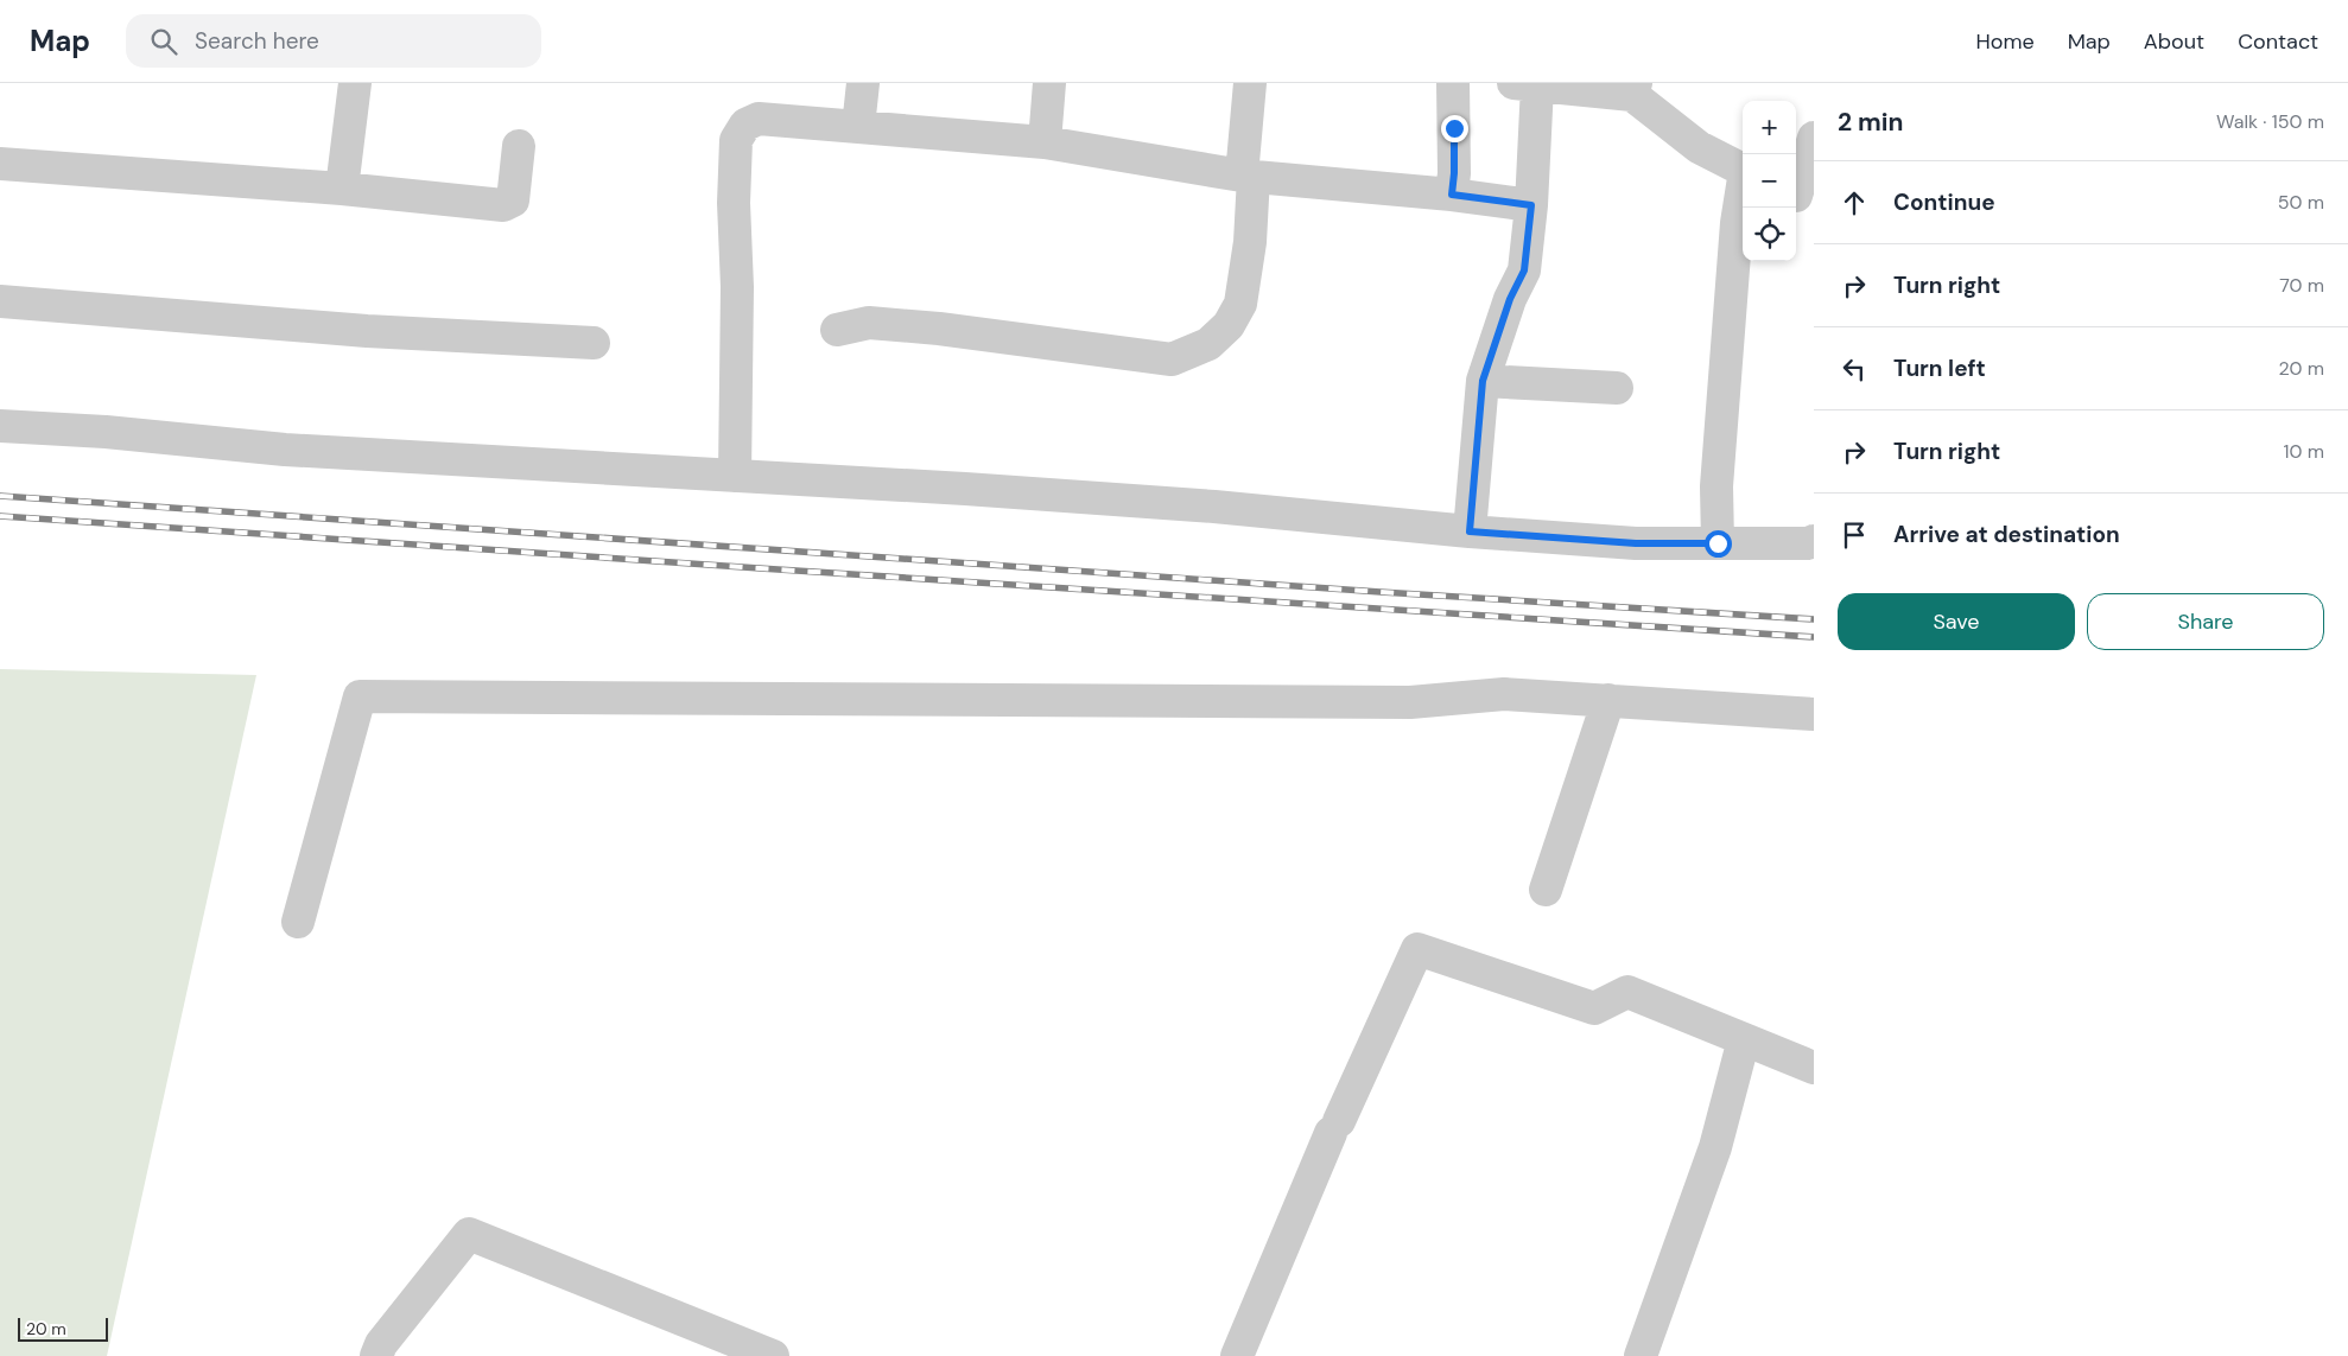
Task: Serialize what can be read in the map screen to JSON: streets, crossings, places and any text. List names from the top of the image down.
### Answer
{
  "scale_bar": "20 m",
  "page": {
    "header": "Map",
    "search": "Search here",
    "nav": [
      "Home",
      "Map",
      "About",
      "Contact"
    ],
    "heading": ["2 min", "Walk · 150 m"],
    "map_buttons": ["+", "−"],
    "list": [
      ["Continue", "50 m"],
      ["Turn right", "70 m"],
      ["Turn left", "20 m"],
      ["Turn right", "10 m"],
      "Arrive at destination"
    ],
    "buttons": ["Save", "Share"],
    "scale": "20 m"
  }
}
